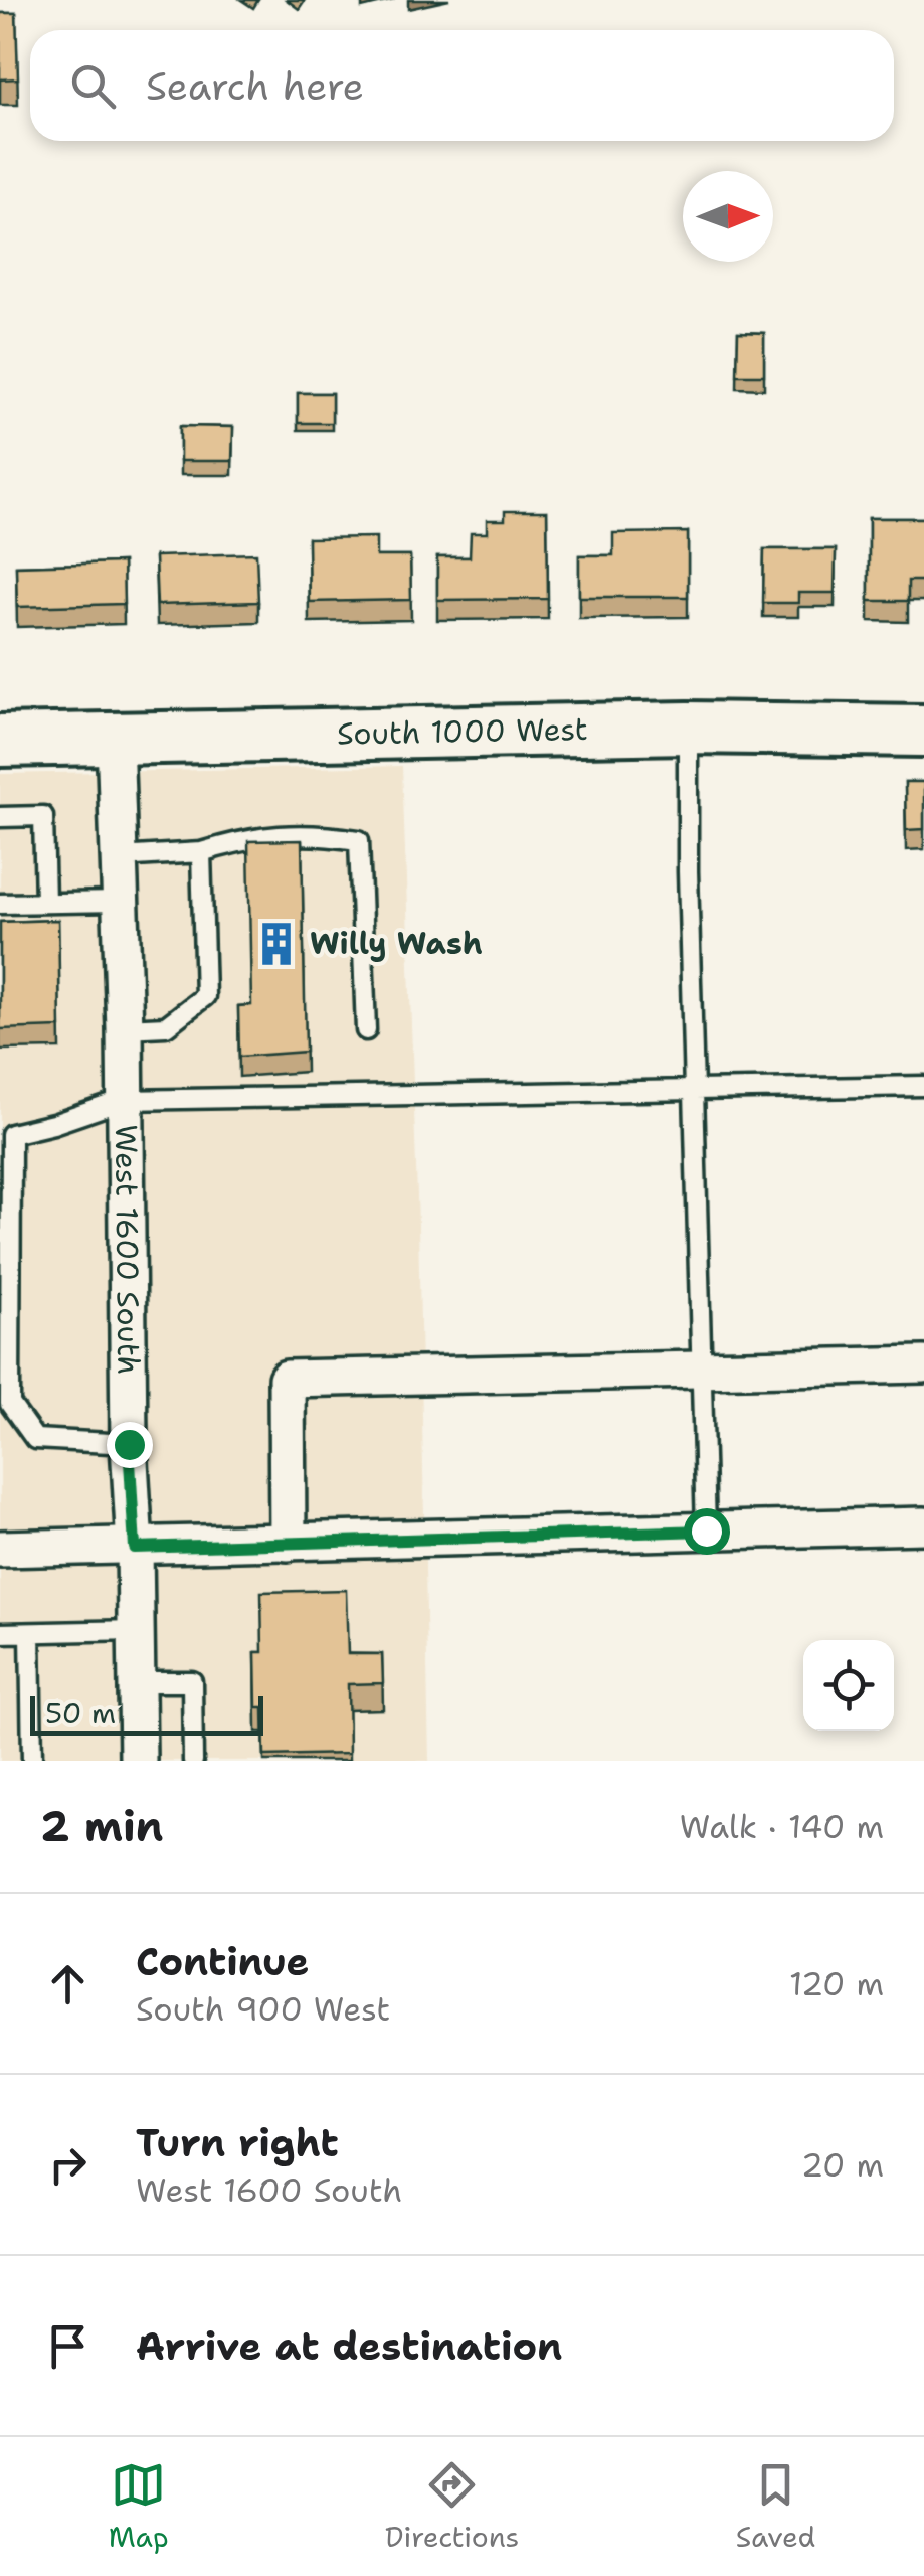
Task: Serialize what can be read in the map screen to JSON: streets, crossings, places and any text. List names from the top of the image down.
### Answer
{
  "streets": {
    "main road": ["South 1000 West"],
    "street": ["West 1600 South"]
  },
  "crossings": [
    ["South 1000 West", "West 1600 South"]
  ],
  "places": {
    "building": ["Willy Wash"]
  },
  "scale_bar": "50 m",
  "north": "right",
  "page": {
    "search": "Search here",
    "scale": "50 m",
    "heading": ["2 min", "Walk · 140 m"],
    "list": [
      ["Continue", "South 900 West", "120 m"],
      ["Turn right", "West 1600 South", "20 m"],
      "Arrive at destination"
    ],
    "nav": ["Map", "Directions", "Saved"]
  }
}
